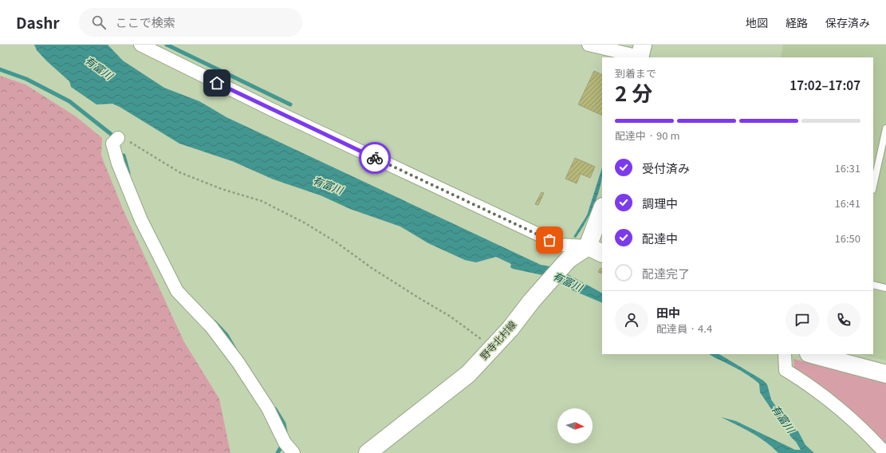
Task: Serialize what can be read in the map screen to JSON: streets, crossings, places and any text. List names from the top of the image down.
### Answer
{
  "streets": {
    "street": ["野寺北村線"]
  },
  "water": ["有富川"],
  "north": "right",
  "page": {
    "header": "Dashr",
    "search": "ここで検索",
    "nav": ["地図", "経路", "保存済み"],
    "heading": ["2 分", "到着まで", "17:02–17:07"],
    "panel": ["田中", "配達員 · 4.4"],
    "bar": "配達中 · 90 m",
    "list": [
      ["受付済み", "16:31"],
      ["調理中", "16:41"],
      ["配達中", "16:50"],
      "配達完了"
    ]
  }
}
